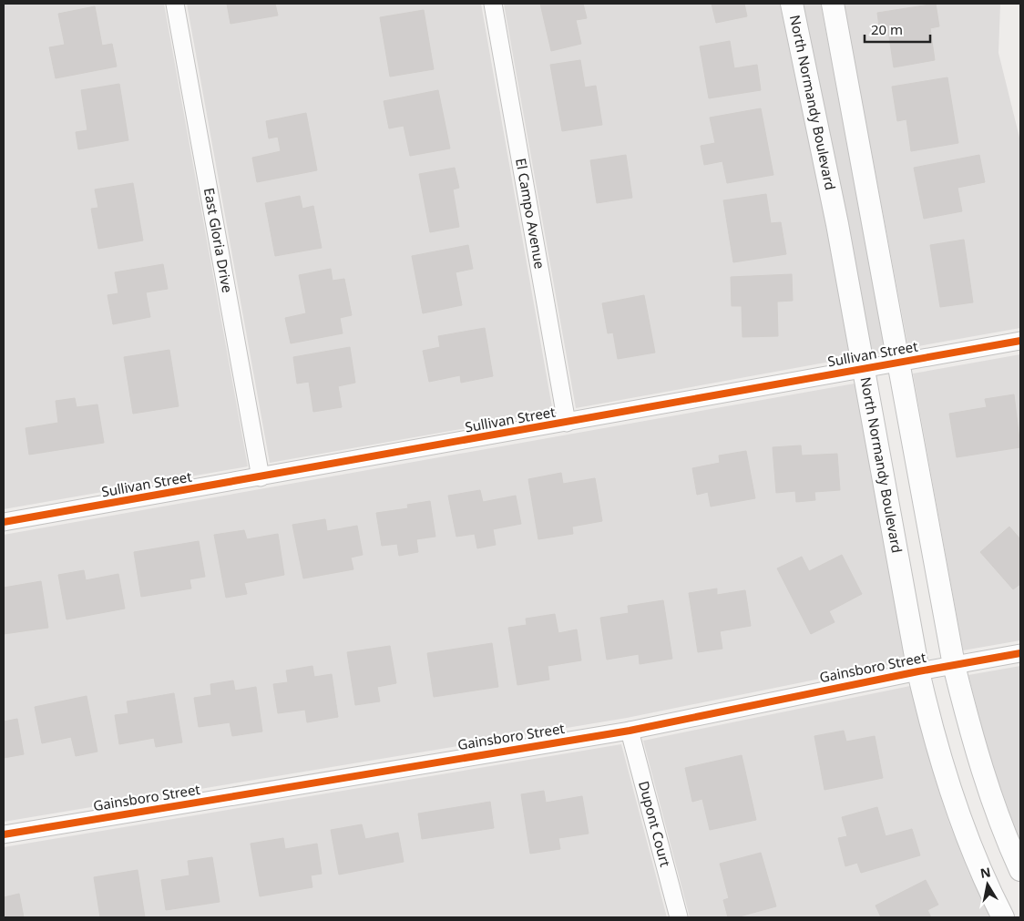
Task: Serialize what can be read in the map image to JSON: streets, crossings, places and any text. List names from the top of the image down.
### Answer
{
  "streets": {
    "street": [
      "North Normandy Boulevard",
      "El Campo Avenue",
      "East Gloria Drive",
      "Sullivan Street",
      "Gainsboro Street",
      "Dupont Court"
    ]
  },
  "crossings": [
    ["North Normandy Boulevard", "Sullivan Street"],
    ["North Normandy Boulevard", "Gainsboro Street"],
    ["El Campo Avenue", "Sullivan Street"],
    ["East Gloria Drive", "Sullivan Street"],
    ["Gainsboro Street", "Dupont Court"]
  ],
  "scale_bar": "20 m",
  "north": "top"
}
